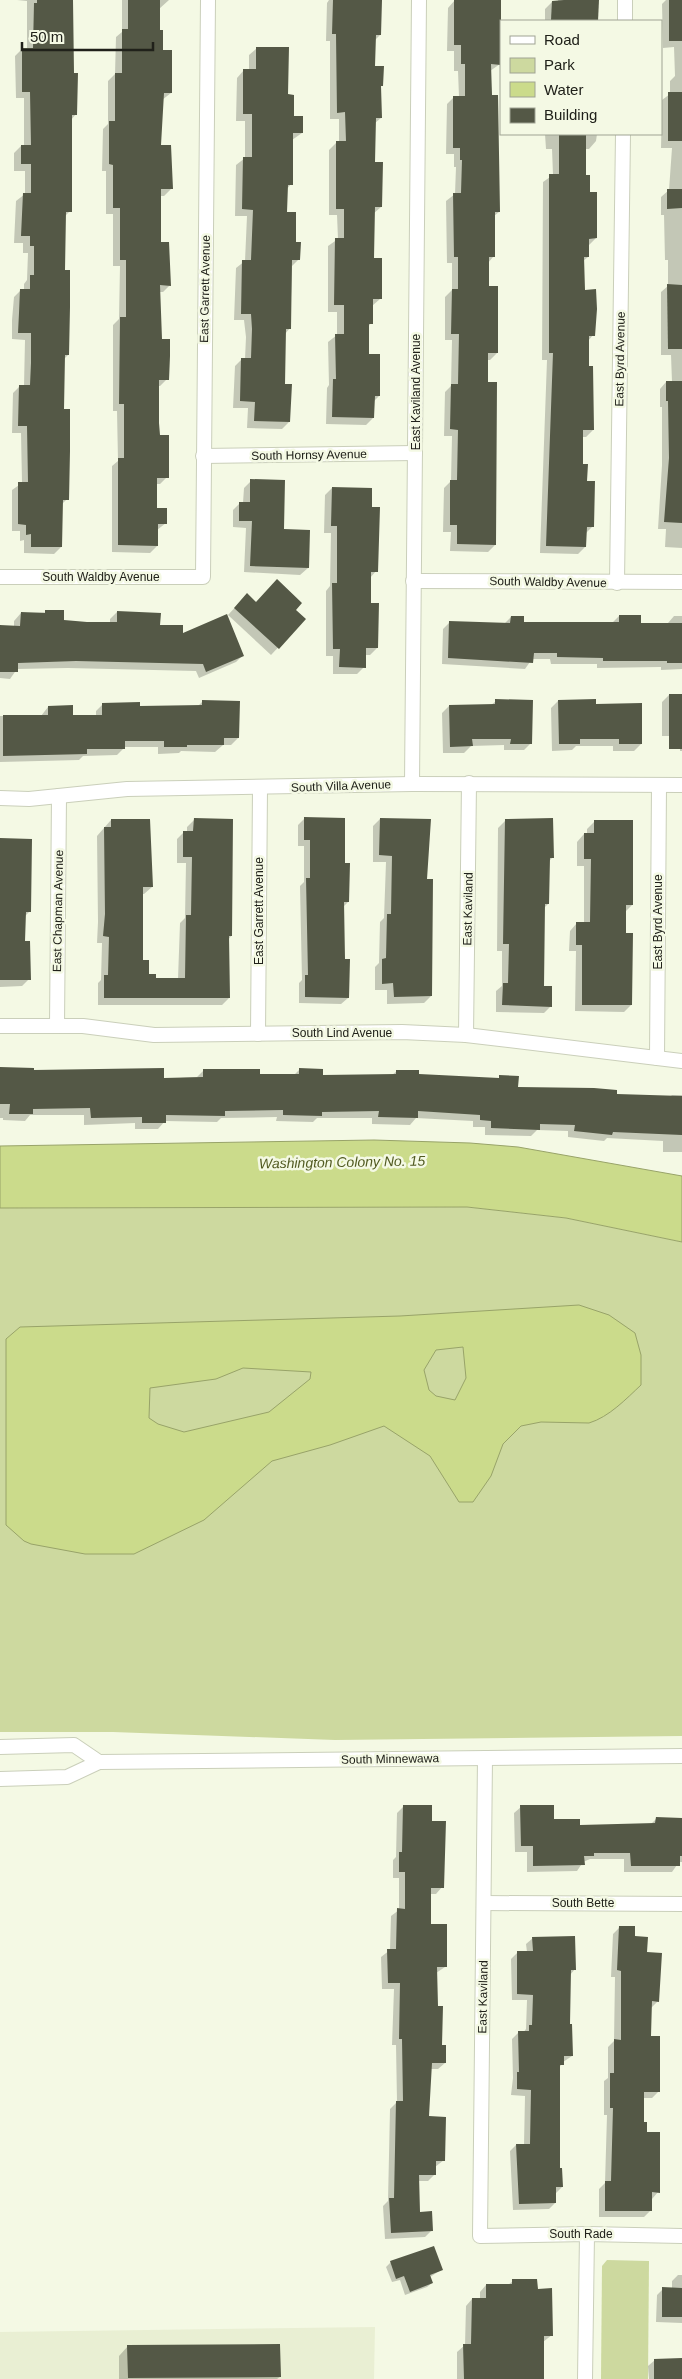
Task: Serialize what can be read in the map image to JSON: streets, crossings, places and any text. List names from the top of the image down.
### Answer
{
  "streets": {
    "street": [
      "East Garrett Avenue",
      "East Byrd Avenue",
      "East Kaviland Avenue",
      "South Hornsy Avenue",
      "South Waldby Avenue",
      "South Villa Avenue",
      "East Kaviland",
      "East Chapman Avenue",
      "South Lind Avenue",
      "South Minnewawa",
      "South Bette",
      "South Rade"
    ]
  },
  "crossings": [
    ["East Garrett Avenue", "South Hornsy Avenue"],
    ["East Garrett Avenue", "South Waldby Avenue"],
    ["East Garrett Avenue", "South Villa Avenue"],
    ["East Garrett Avenue", "South Lind Avenue"],
    ["East Byrd Avenue", "South Waldby Avenue"],
    ["East Byrd Avenue", "South Villa Avenue"],
    ["East Byrd Avenue", "South Lind Avenue"],
    ["East Kaviland Avenue", "South Hornsy Avenue"],
    ["East Kaviland Avenue", "South Waldby Avenue"],
    ["East Kaviland Avenue", "South Villa Avenue"],
    ["South Villa Avenue", "East Kaviland"],
    ["South Villa Avenue", "East Chapman Avenue"],
    ["East Kaviland", "South Lind Avenue"],
    ["East Kaviland", "South Minnewawa"],
    ["East Kaviland", "South Bette"],
    ["East Kaviland", "South Rade"],
    ["East Chapman Avenue", "South Lind Avenue"]
  ],
  "water": ["Washington Colony No. 15"],
  "legend": [
    "Road",
    "Park",
    "Water",
    "Building"
  ],
  "scale_bar": "50 m"
}
